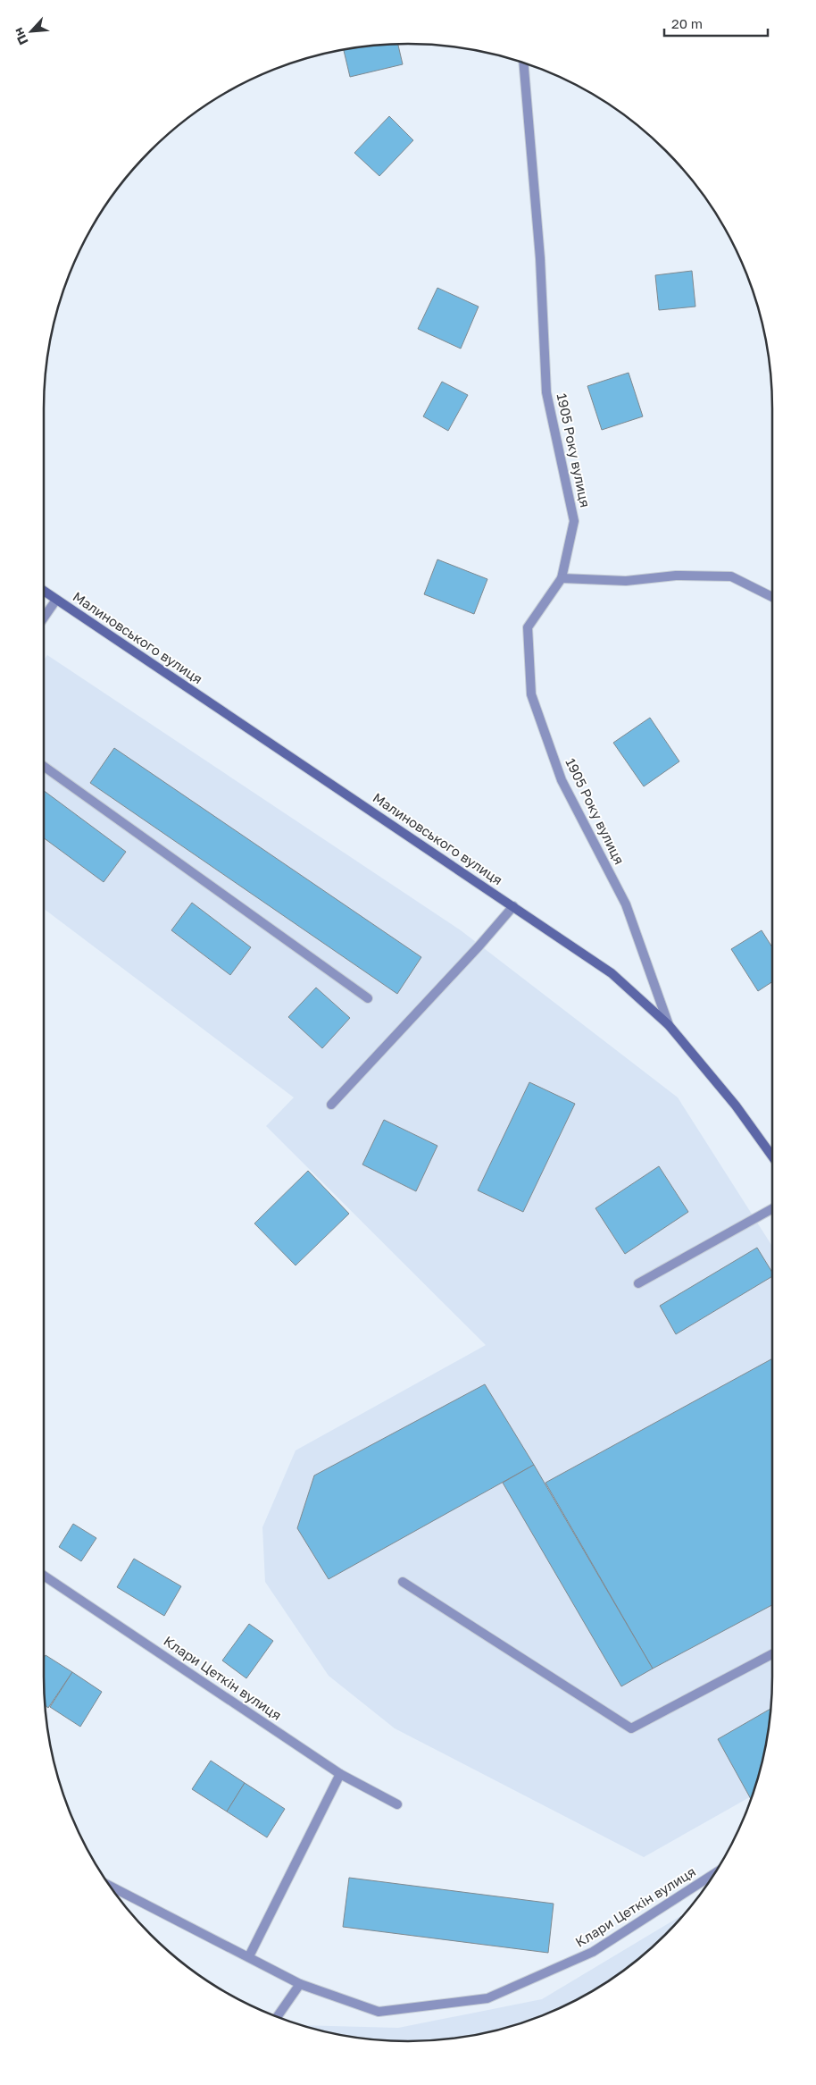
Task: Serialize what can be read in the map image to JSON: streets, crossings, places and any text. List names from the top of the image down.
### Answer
{
  "streets": {
    "main road": ["Малиновського вулиця"],
    "street": ["1905 Року вулиця", "Клари Цеткін вулиця"]
  },
  "crossings": [
    ["1905 Року вулиця", "Малиновського вулиця"]
  ],
  "scale_bar": "20 m",
  "north": "bottom left"
}
